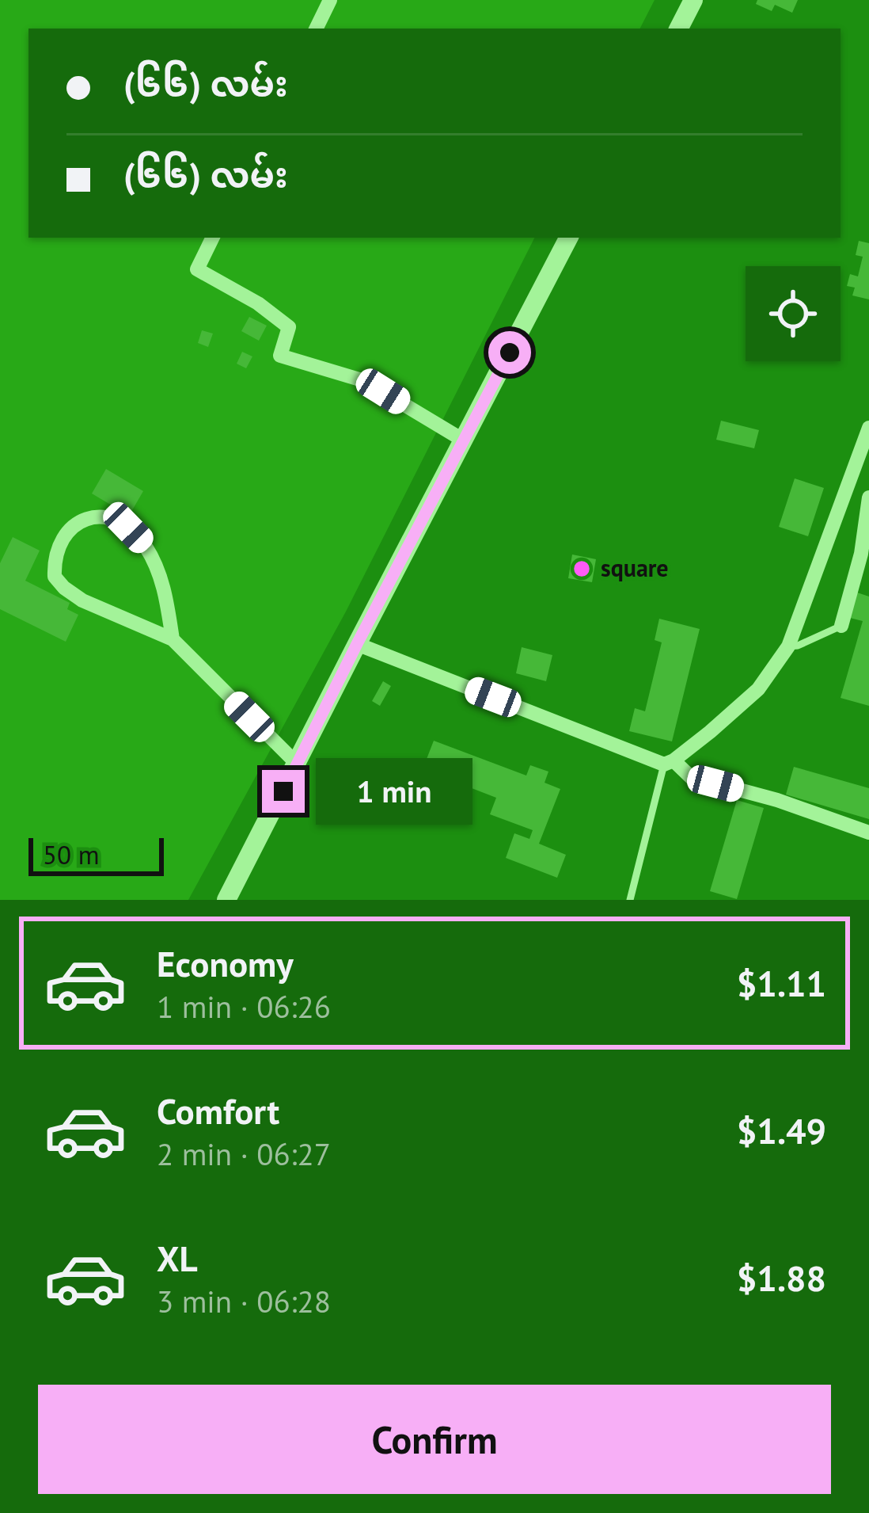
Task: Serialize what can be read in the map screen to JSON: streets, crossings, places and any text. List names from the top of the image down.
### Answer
{
  "places": ["square"],
  "scale_bar": "50 m",
  "page": {
    "banner": ["(၆၆) လမ်း", "(၆၆) လမ်း"],
    "bubble": "1 min",
    "scale": "50 m",
    "list": [
      {
        "name": "Economy",
        "note": "1 min · 06:26",
        "value": "$1.11"
      },
      {
        "name": "Comfort",
        "note": "2 min · 06:27",
        "value": "$1.49"
      },
      {
        "name": "XL",
        "note": "3 min · 06:28",
        "value": "$1.88"
      }
    ],
    "buttons": "Confirm"
  }
}
